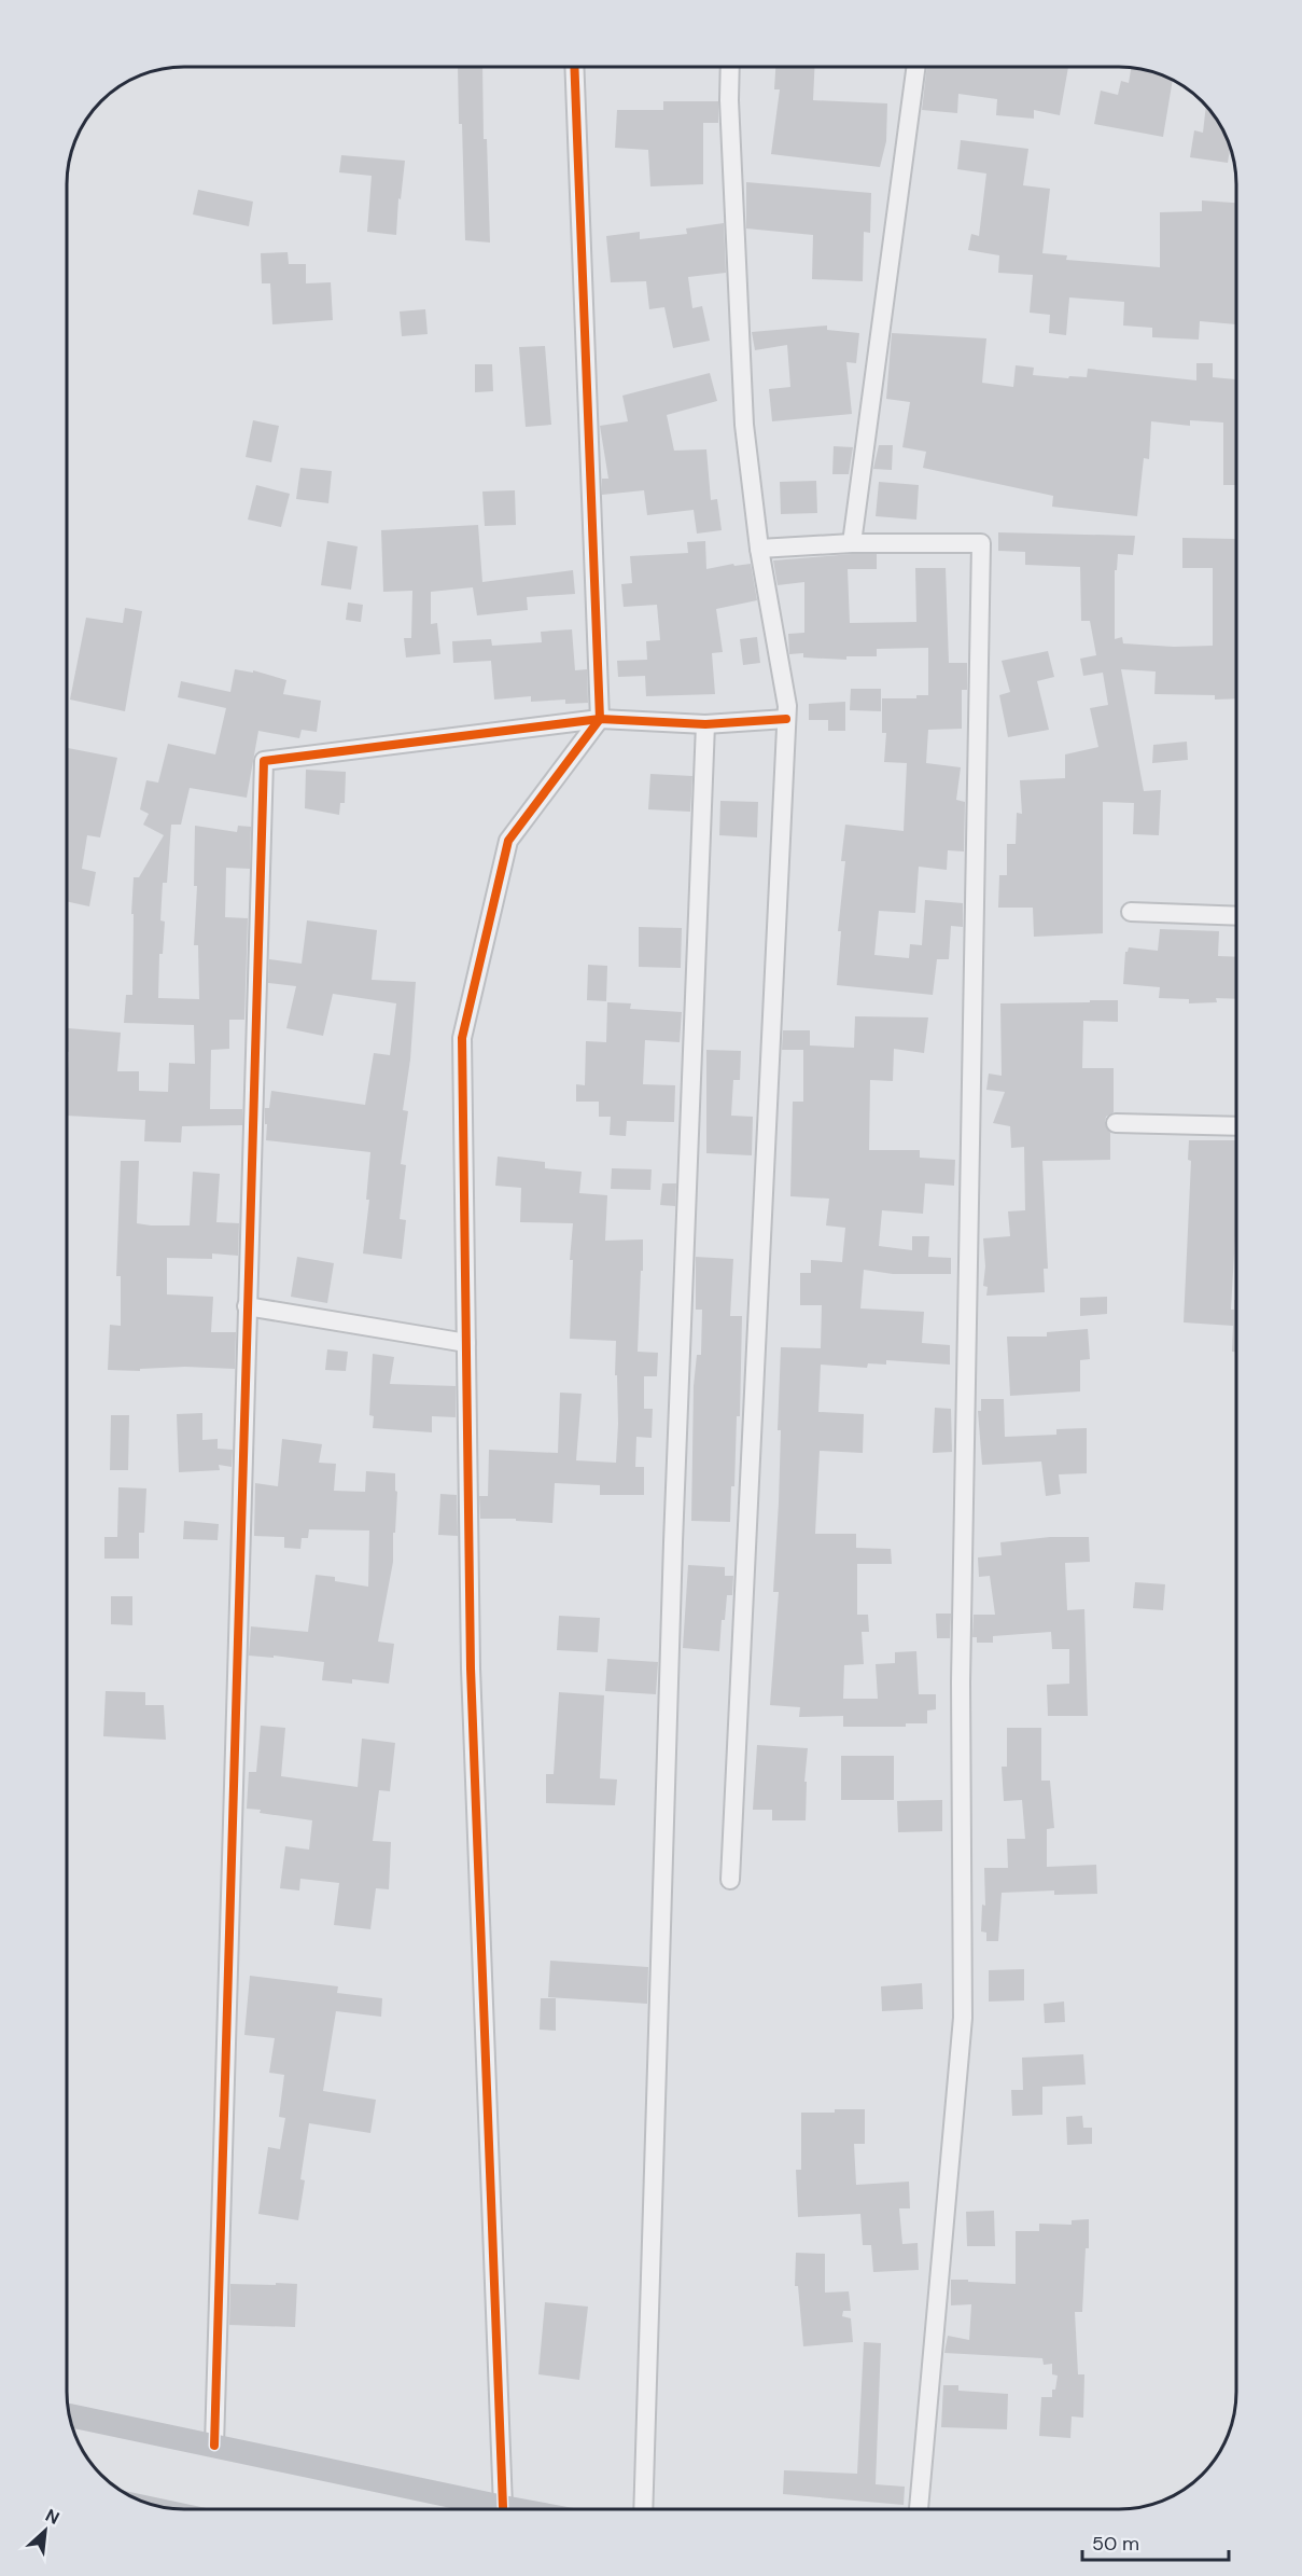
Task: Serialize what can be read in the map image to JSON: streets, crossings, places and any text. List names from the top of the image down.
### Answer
{
  "scale_bar": "50 m",
  "north": "top right"
}
